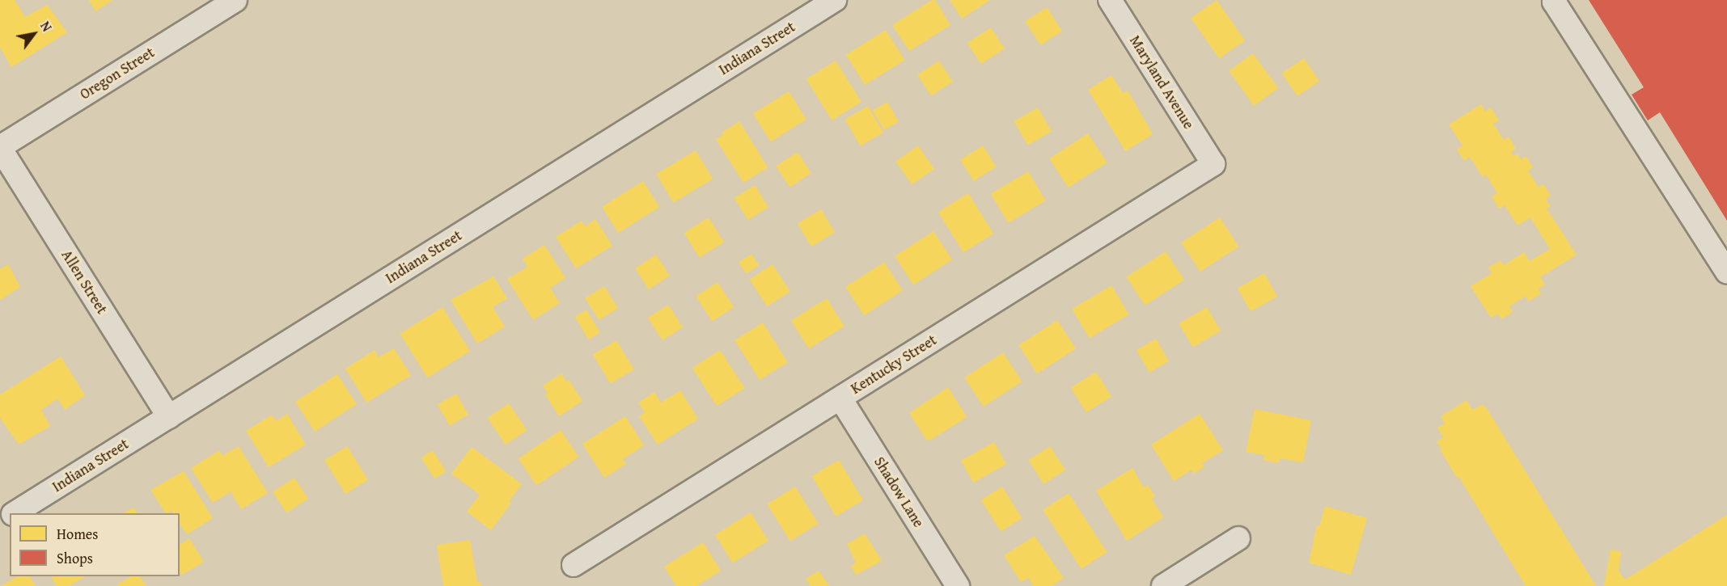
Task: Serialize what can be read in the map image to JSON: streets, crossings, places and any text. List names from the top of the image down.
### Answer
{
  "streets": {
    "street": [
      "Indiana Street",
      "Oregon Street",
      "Maryland Avenue",
      "Allen Street",
      "Kentucky Street",
      "Shadow Lane"
    ]
  },
  "crossings": [
    ["Indiana Street", "Allen Street"],
    ["Oregon Street", "Allen Street"],
    ["Maryland Avenue", "Kentucky Street"],
    ["Kentucky Street", "Shadow Lane"]
  ],
  "legend": ["Homes", "Shops"],
  "north": "top right"
}
